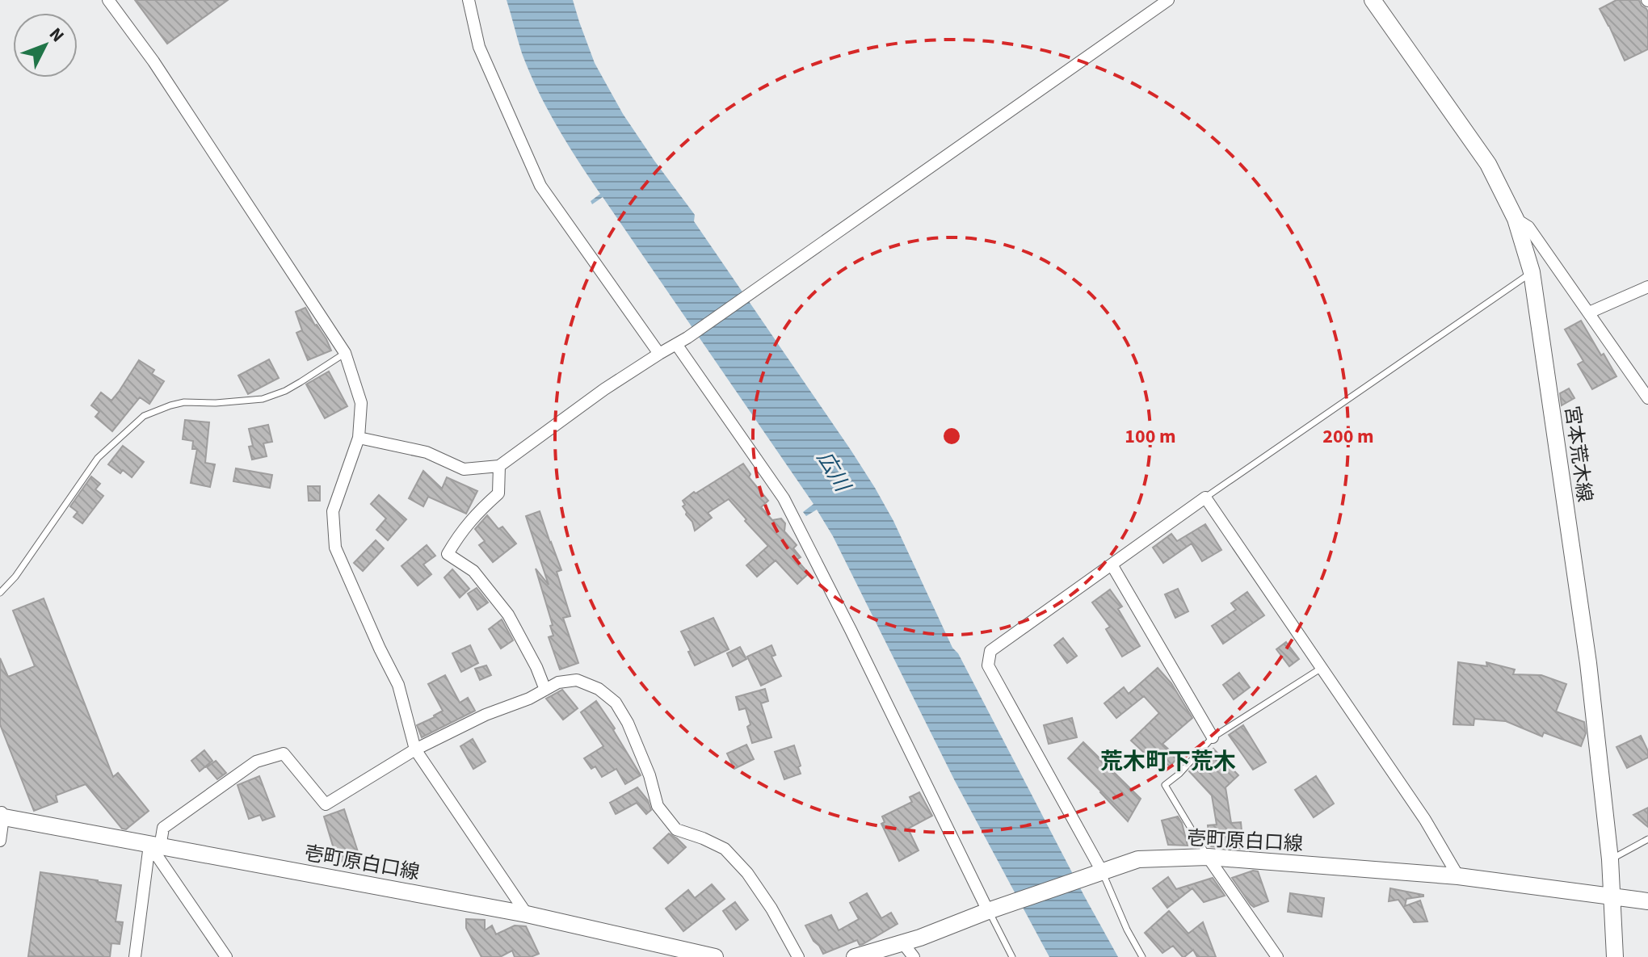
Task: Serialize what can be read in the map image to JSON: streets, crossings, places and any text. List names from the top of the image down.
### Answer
{
  "streets": {
    "main road": ["宮本荒木線", "壱町原白口線"]
  },
  "crossings": [
    ["宮本荒木線", "壱町原白口線"]
  ],
  "districts": ["荒木町下荒木"],
  "water": ["広川"],
  "north": "top right",
  "rings": ["100 m", "200 m"]
}
